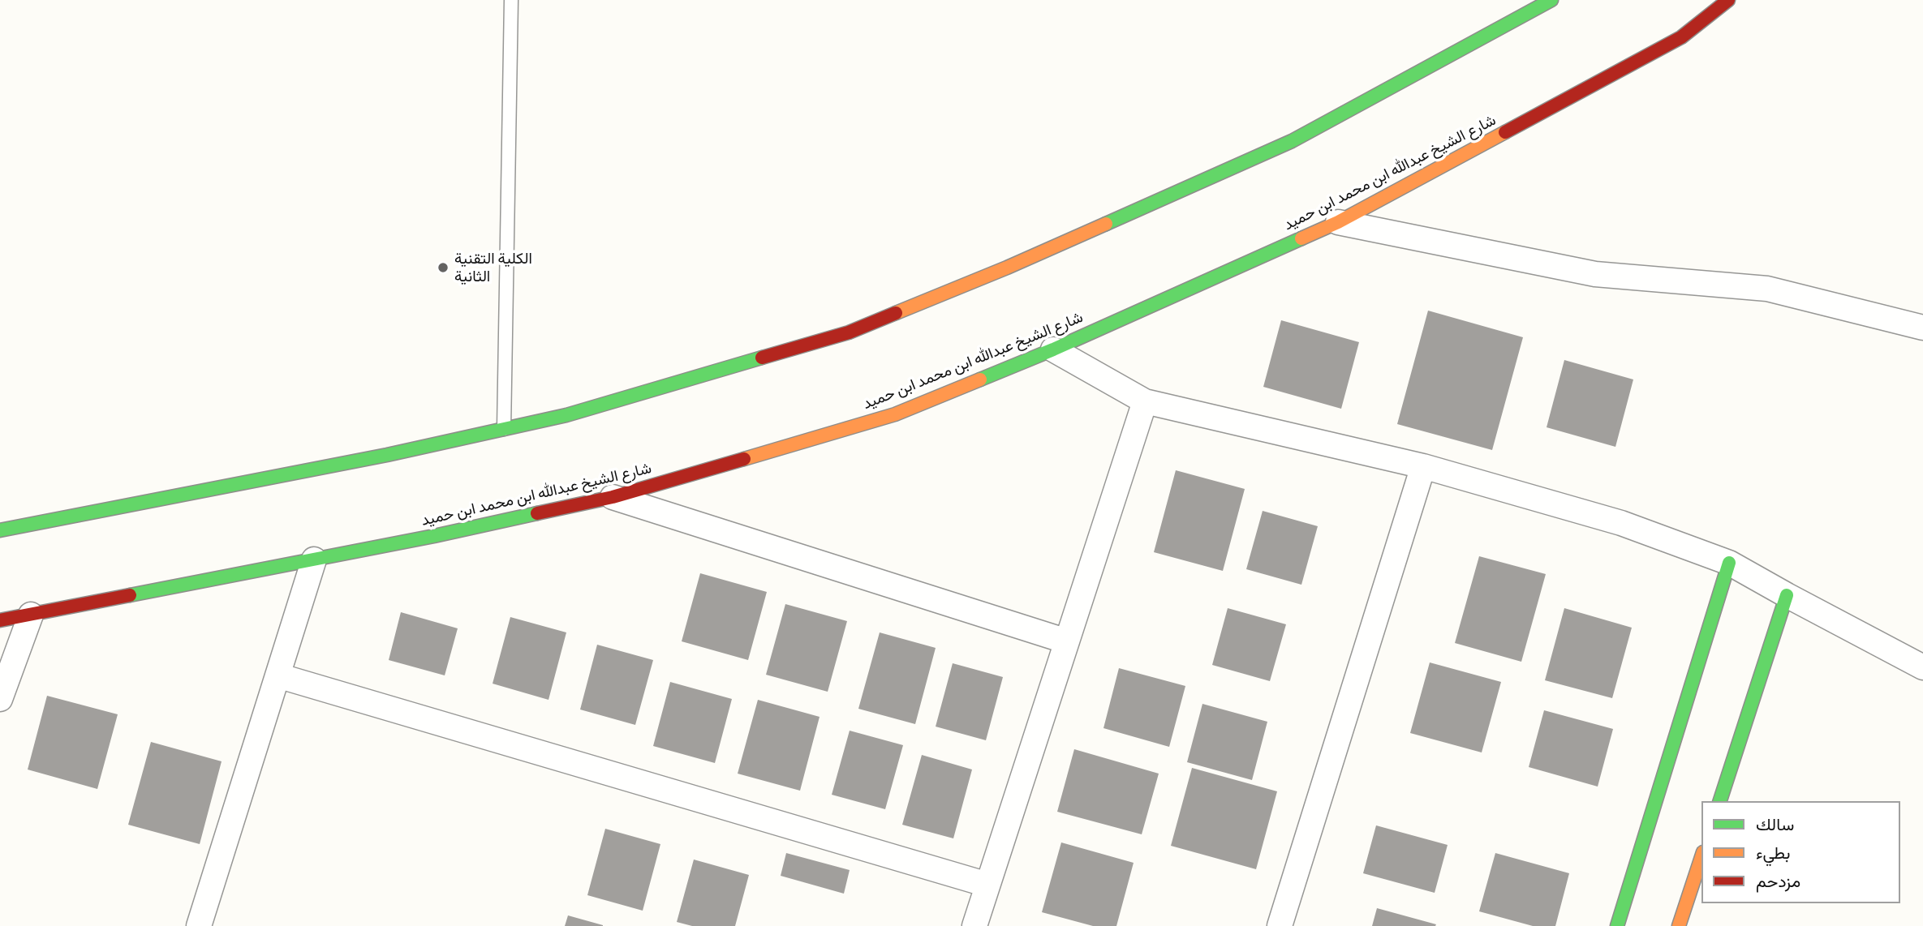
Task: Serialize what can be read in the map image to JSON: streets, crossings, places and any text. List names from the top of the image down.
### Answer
{
  "streets": {
    "street": ["شارع الشيخ عبدالله ابن محمد ابن حميد"]
  },
  "places": ["الكلية التقنية الثانية"],
  "legend": ["سالك", "بطيء", "مزدحم"]
}
